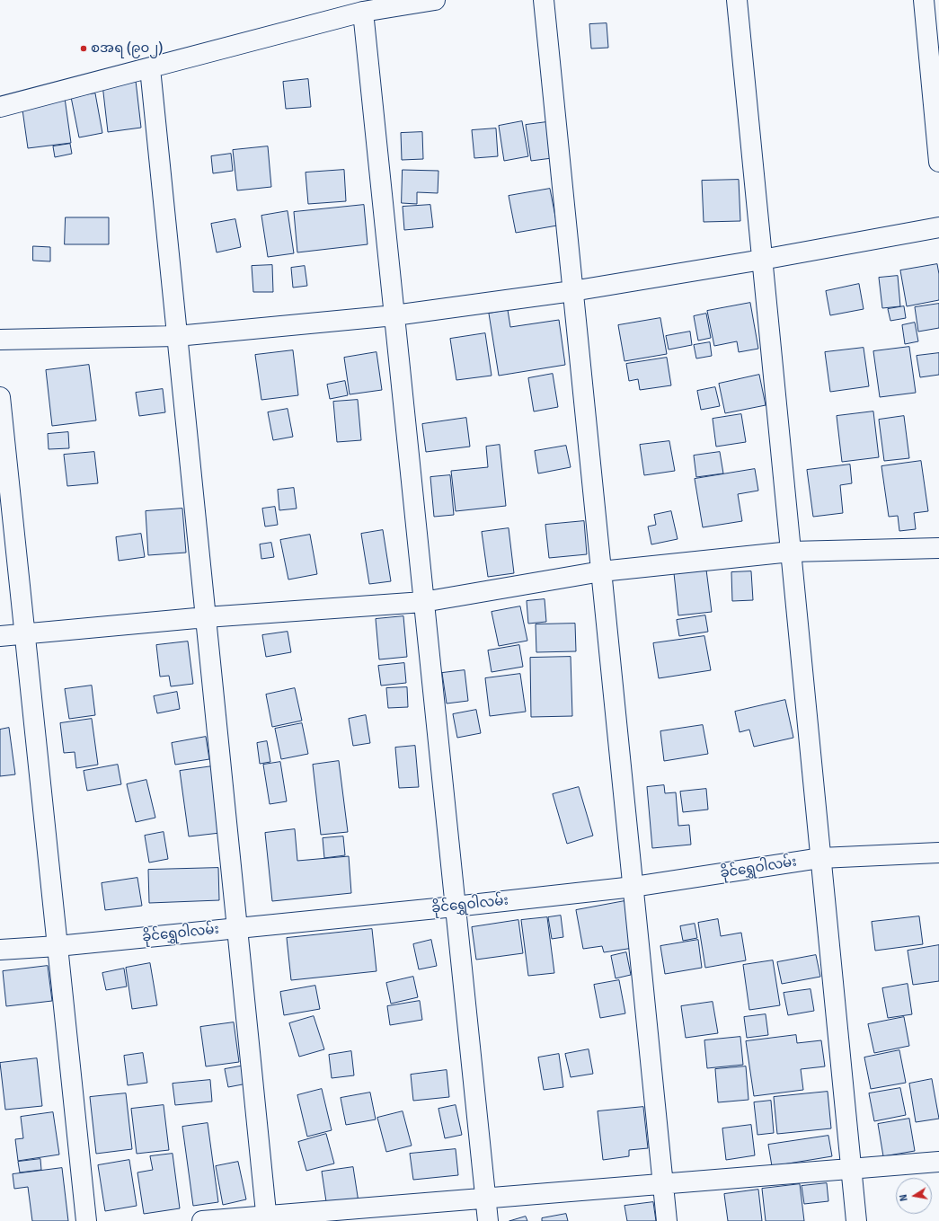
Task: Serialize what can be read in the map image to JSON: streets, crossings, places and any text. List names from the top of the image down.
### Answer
{
  "streets": {
    "street": ["ခိုင်ရွှေဝါလမ်း"]
  },
  "places": ["စအရ (၉၀၂)"],
  "north": "left"
}
